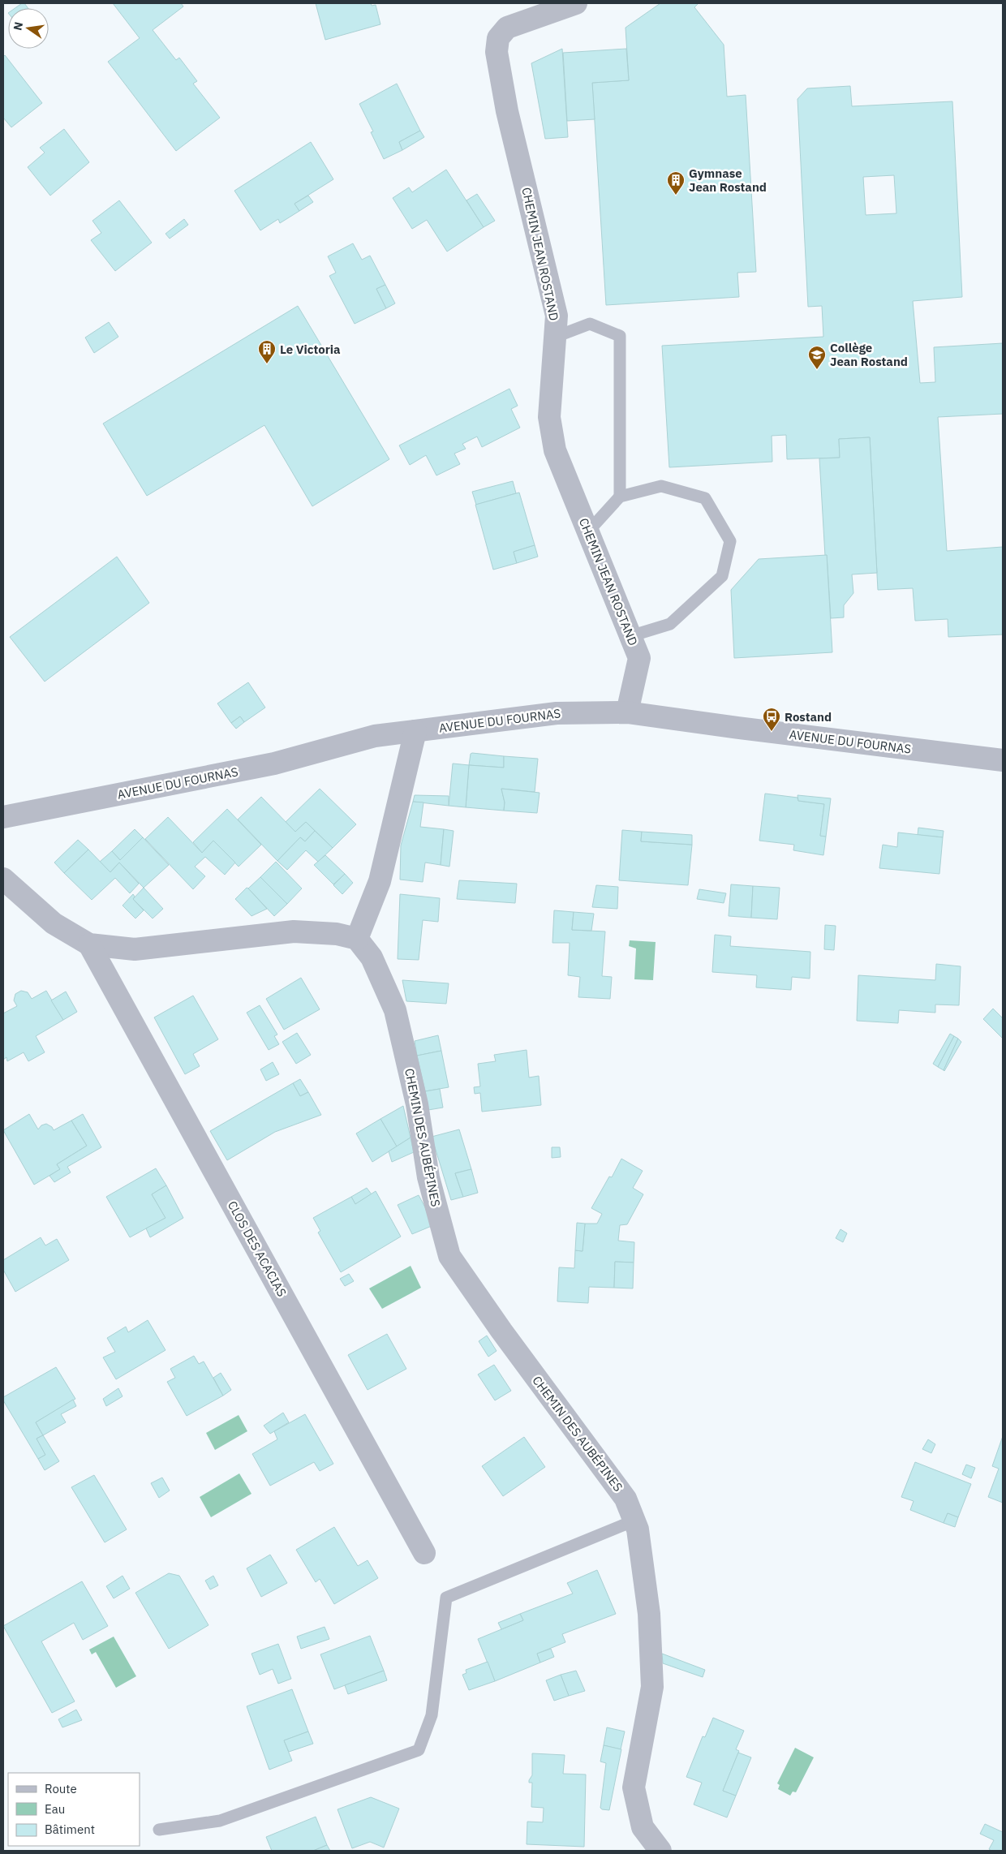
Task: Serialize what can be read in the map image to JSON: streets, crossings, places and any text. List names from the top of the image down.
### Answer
{
  "streets": {
    "street": [
      "CHEMIN JEAN ROSTAND",
      "AVENUE DU FOURNAS",
      "CHEMIN DES AUBÉPINES",
      "CLOS DES ACACIAS"
    ]
  },
  "crossings": [
    ["CHEMIN JEAN ROSTAND", "AVENUE DU FOURNAS"]
  ],
  "places": {
    "building": ["Gymnase Jean Rostand", "Le Victoria"],
    "school or university": ["Collège Jean Rostand"],
    "bus stop": ["Rostand"]
  },
  "legend": ["Route", "Eau", "Bâtiment"],
  "north": "left"
}
